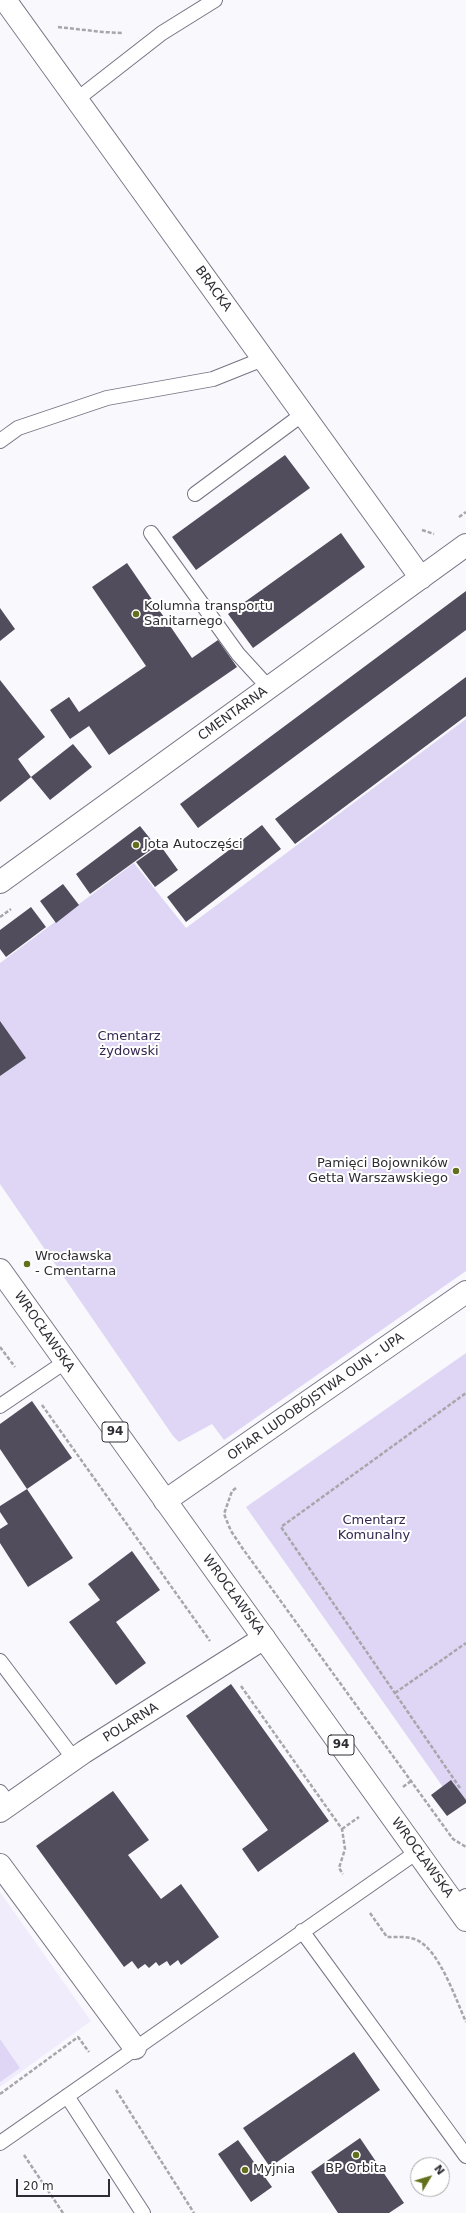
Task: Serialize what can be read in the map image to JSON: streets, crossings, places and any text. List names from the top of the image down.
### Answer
{
  "streets": {
    "street": [
      "BRACKA",
      "CMENTARNA",
      "WROCŁAWSKA",
      "OFIAR LUDOBÓJSTWA OUN - UPA",
      "94",
      "POLARNA"
    ]
  },
  "crossings": [
    ["BRACKA", "CMENTARNA"],
    ["WROCŁAWSKA", "OFIAR LUDOBÓJSTWA OUN - UPA"],
    ["WROCŁAWSKA", "POLARNA"]
  ],
  "parks": ["Cmentarz żydowski", "Cmentarz Komunalny"],
  "places": [
    "Kolumna transportu Sanitarnego",
    "Jota Autoczęści",
    "Pamięci Bojowników Getta Warszawskiego",
    "Wrocławska - Cmentarna",
    "BP Orbita",
    "Myjnia"
  ],
  "scale_bar": "20 m",
  "north": "top right"
}
